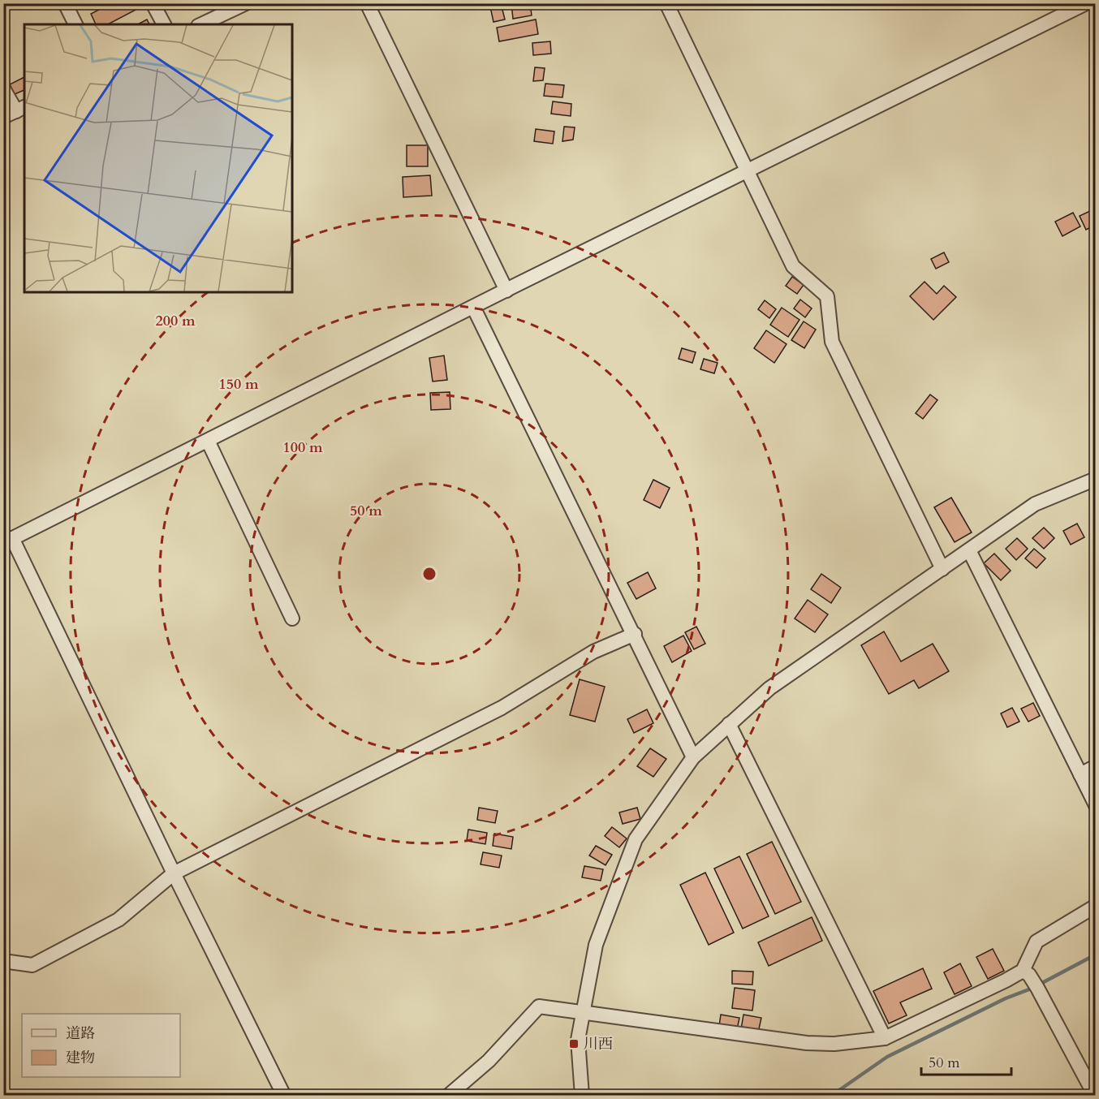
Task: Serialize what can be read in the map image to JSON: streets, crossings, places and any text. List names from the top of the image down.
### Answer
{
  "places": {
    "transit": ["川西"]
  },
  "legend": ["道路", "建物"],
  "scale_bar": "50 m",
  "rings": [
    "200 m",
    "150 m",
    "100 m",
    "50 m"
  ]
}
